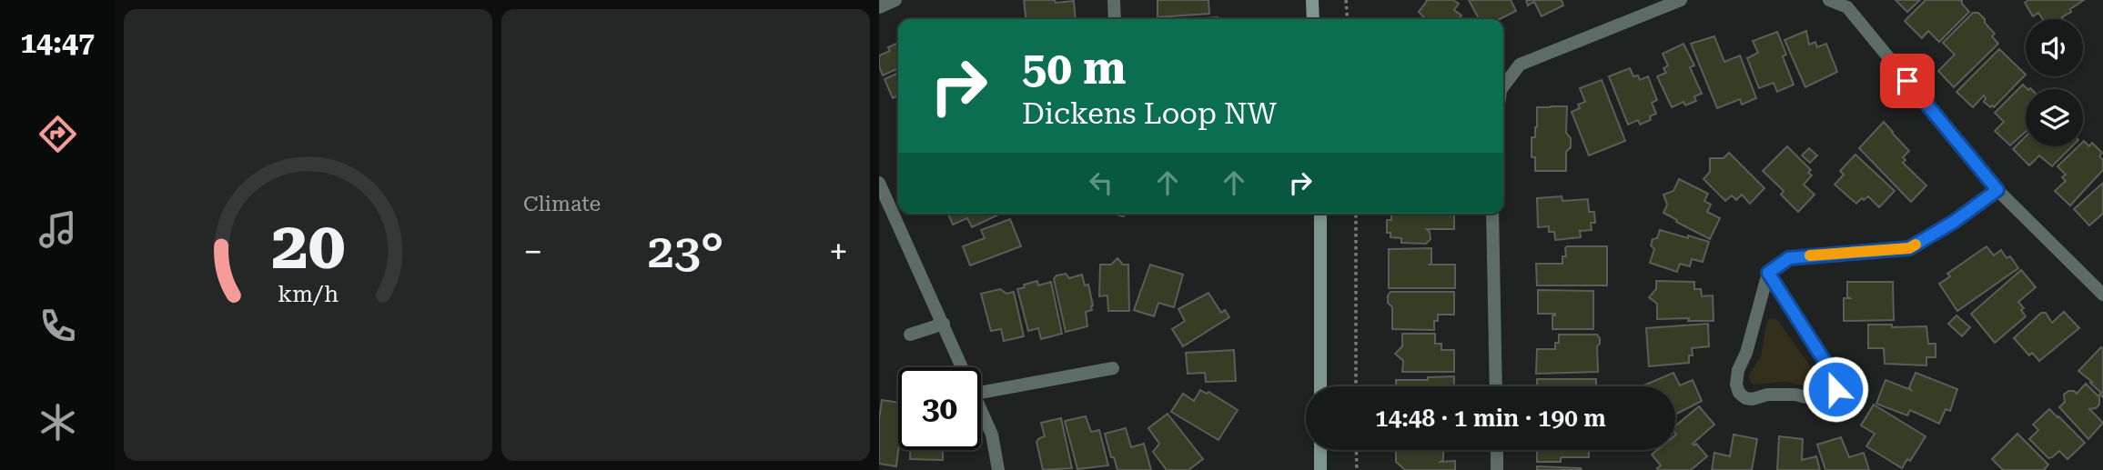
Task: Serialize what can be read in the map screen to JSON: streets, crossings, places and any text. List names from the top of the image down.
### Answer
{
  "page": {
    "tabs": "14:47",
    "tile": "Climate",
    "turn": ["50 m", "Dickens Loop NW"],
    "heat": ["−", "23°", "+"],
    "limit": "30",
    "trip": "14:48 · 1 min · 190 m",
    "gauge": ["20", "km/h"]
  }
}
